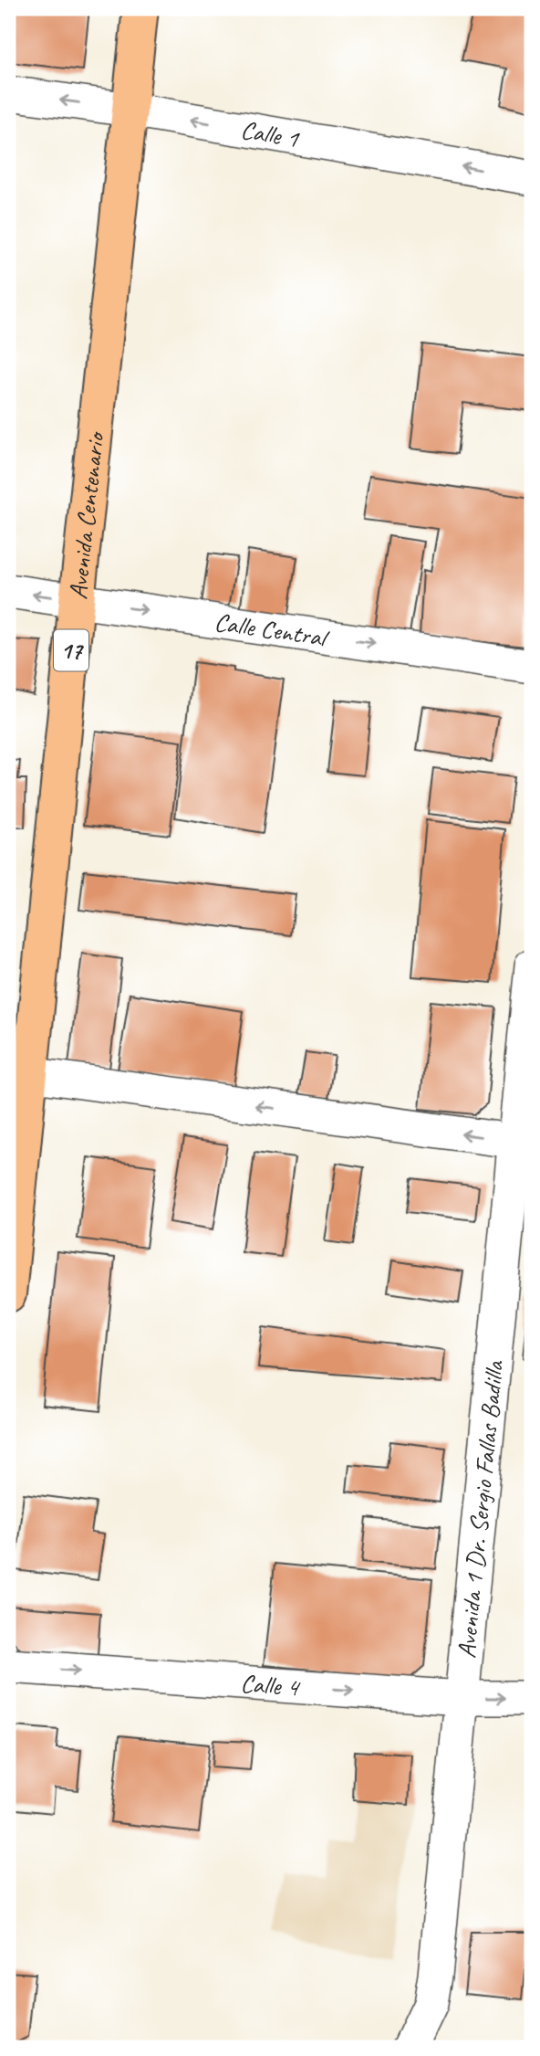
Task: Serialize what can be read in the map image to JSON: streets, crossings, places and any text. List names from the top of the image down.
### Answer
{
  "streets": {
    "main road": ["Avenida Centenario", "17"],
    "street": [
      "Calle 1",
      "Calle Central",
      "Avenida 1 Dr. Sergio Fallas Badilla",
      "Calle 4"
    ]
  },
  "crossings": [
    ["Calle 1", "Avenida Centenario"],
    ["Avenida Centenario", "Calle Central"],
    ["Avenida 1 Dr. Sergio Fallas Badilla", "Calle 4"]
  ],
  "one_way": ["Calle 1", "Calle 4"]
}
